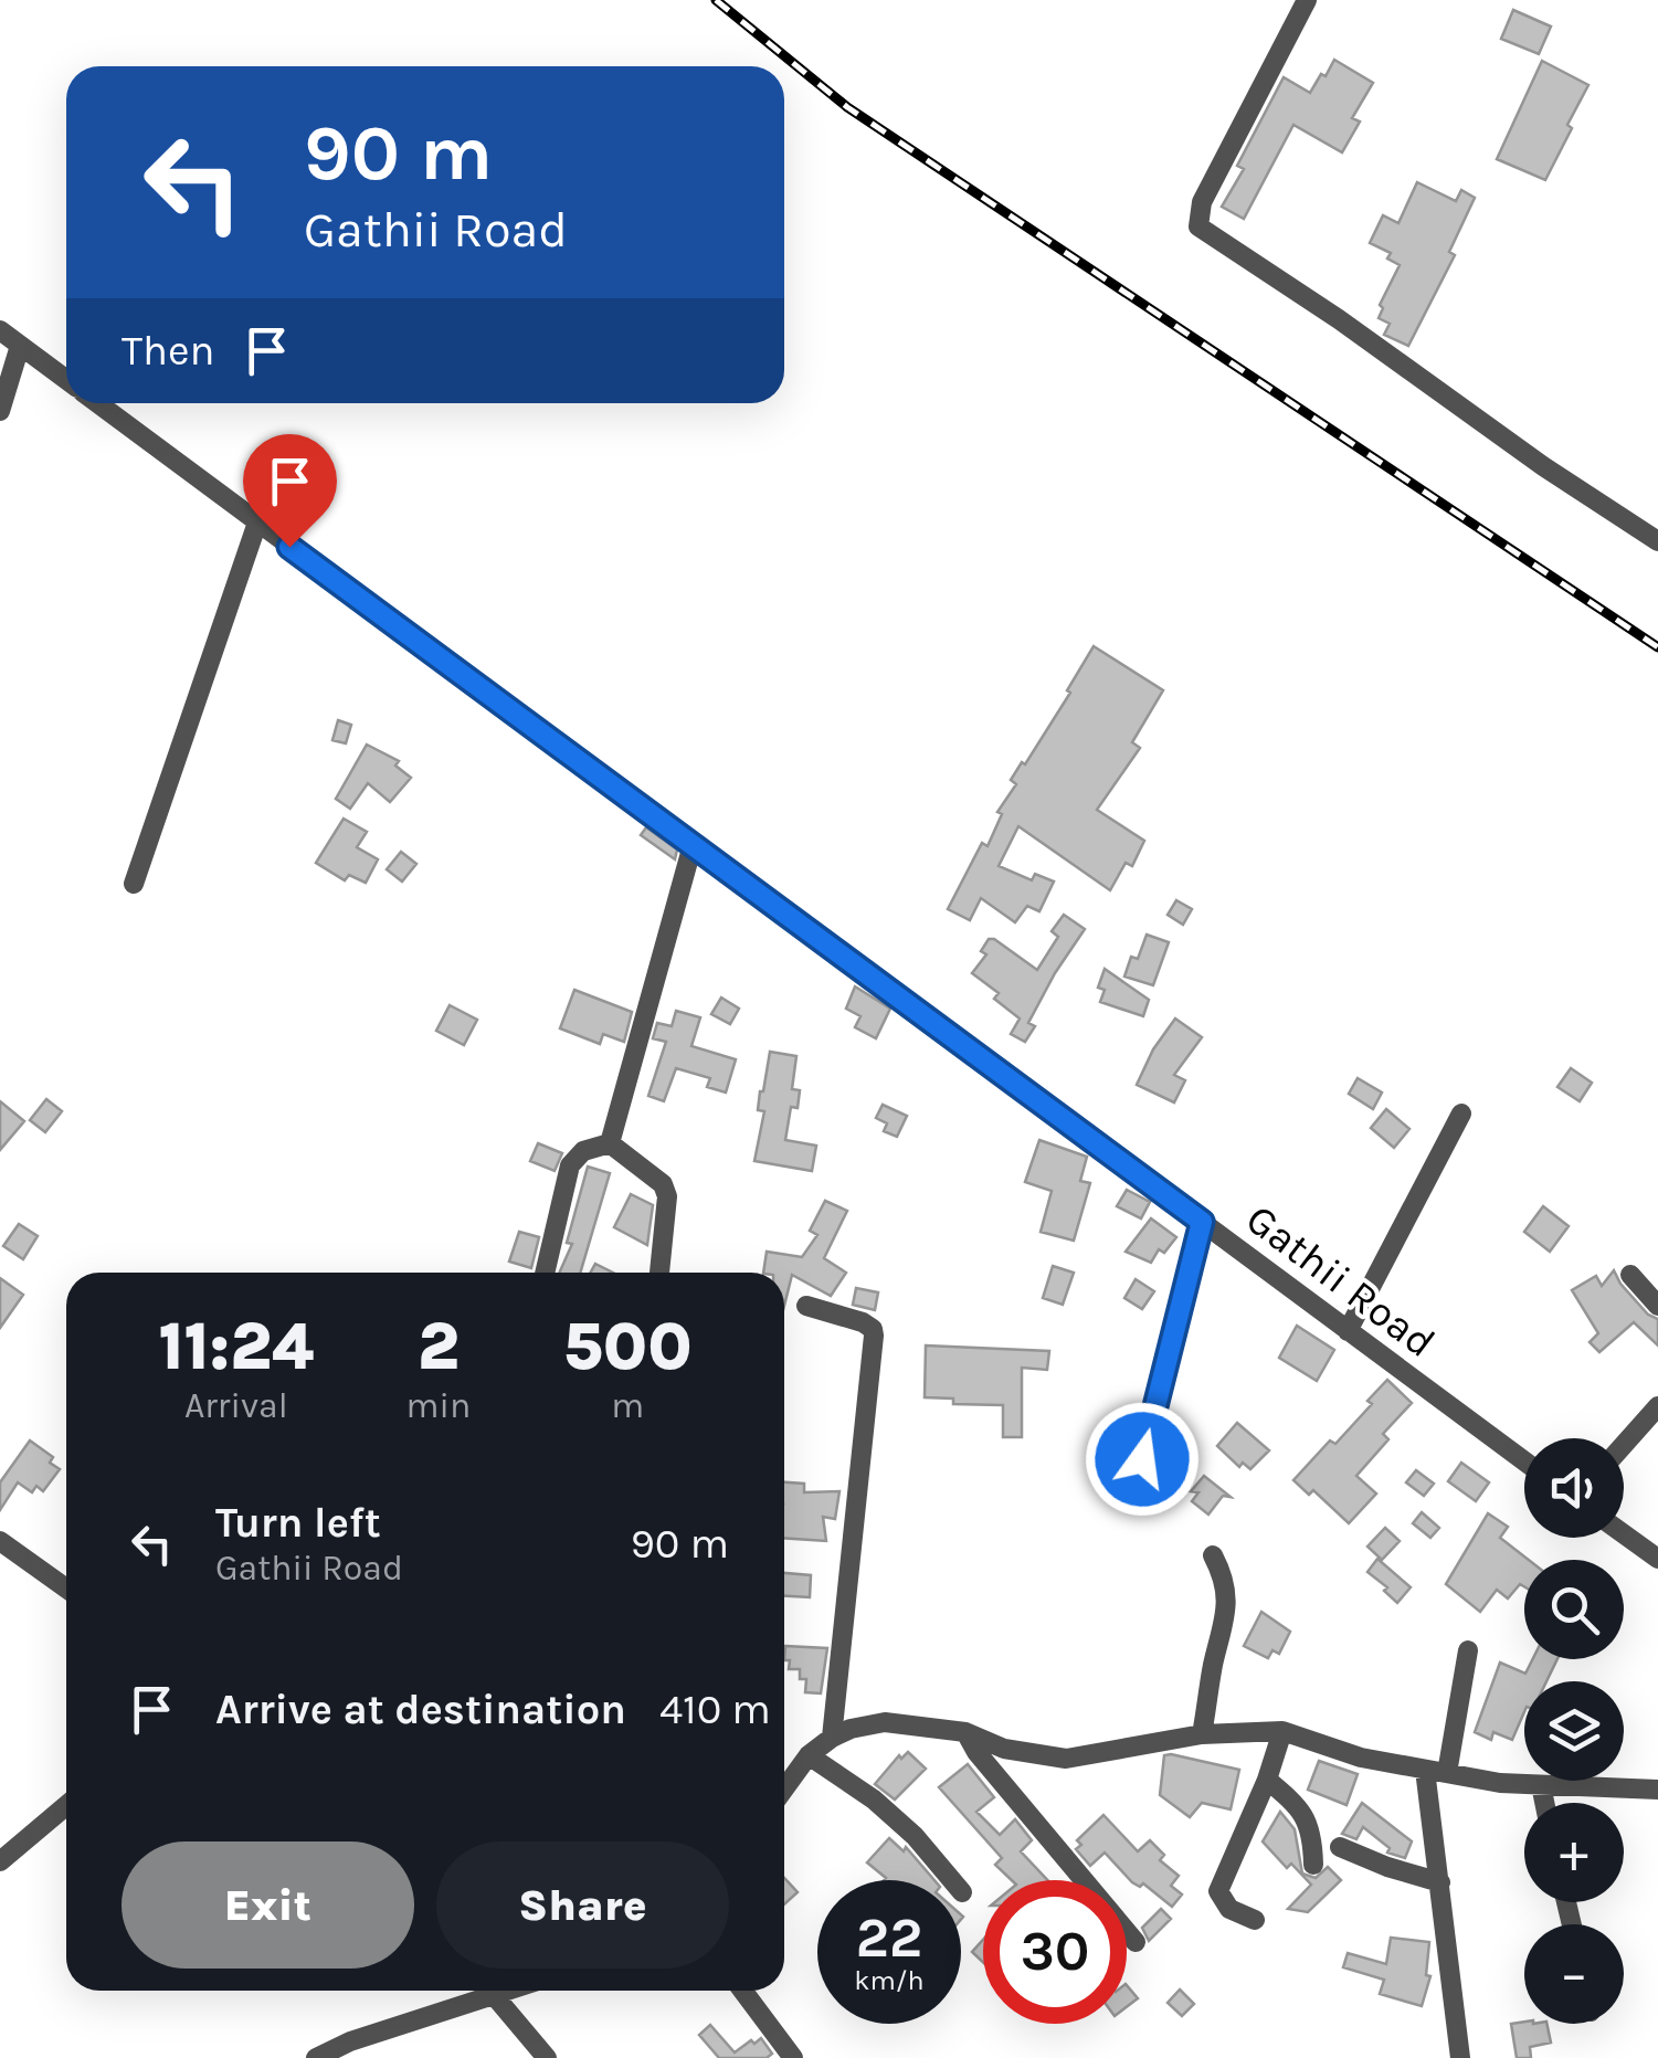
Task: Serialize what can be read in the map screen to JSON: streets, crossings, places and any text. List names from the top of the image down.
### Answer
{
  "streets": {
    "street": ["Gathii Road"]
  },
  "page": {
    "turn": ["90 m", "Gathii Road"],
    "then": "Then",
    "eta": [
      "11:24",
      "Arrival",
      "2",
      "min",
      "500",
      "m"
    ],
    "map_buttons": ["+", "−"],
    "list": [
      {
        "name": "Turn left",
        "note": "Gathii Road",
        "value": "90 m"
      },
      {
        "name": "Arrive at destination",
        "value": "410 m"
      }
    ],
    "buttons": ["Exit", "Share"],
    "speed": "22 km/h",
    "limit": "30"
  }
}
